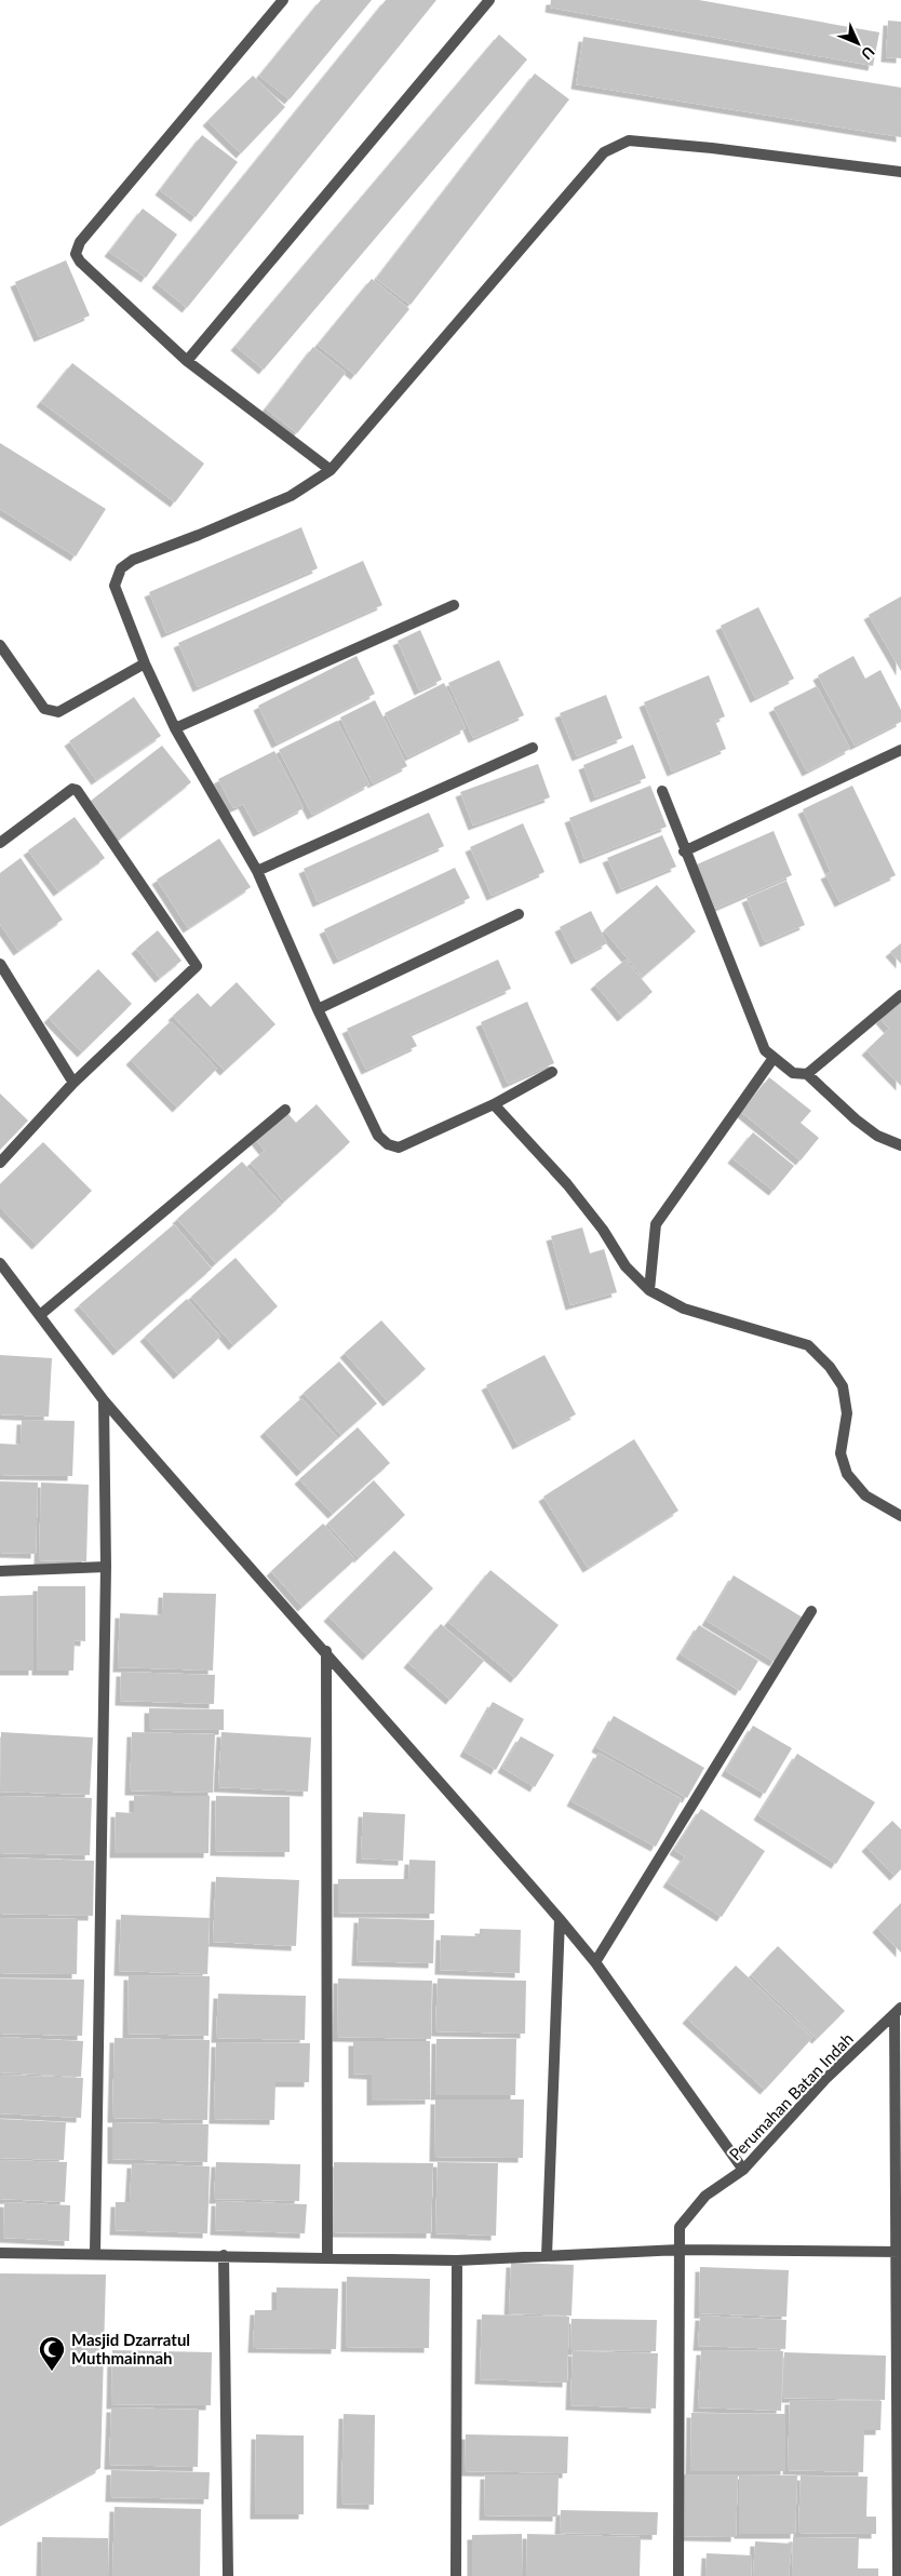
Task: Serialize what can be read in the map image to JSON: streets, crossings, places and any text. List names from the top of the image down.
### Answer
{
  "streets": {
    "street": ["Perumahan Batan Indah"]
  },
  "places": {
    "mosque": ["Masjid Dzarratul Muthmainnah"]
  },
  "north": "bottom right"
}
